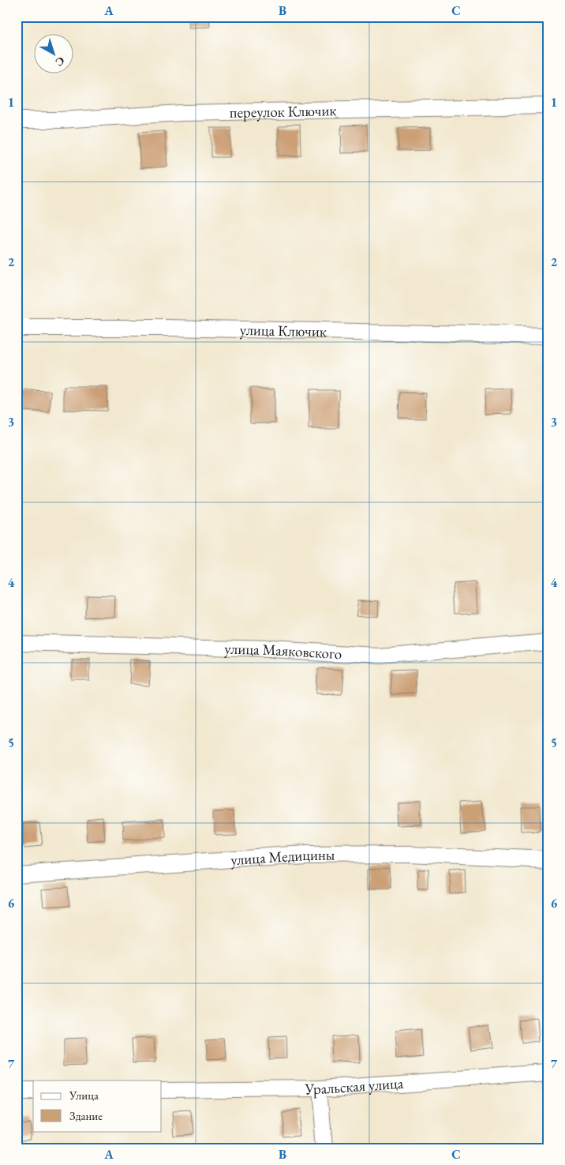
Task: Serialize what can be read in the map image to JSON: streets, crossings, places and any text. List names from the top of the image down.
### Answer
{
  "streets": {
    "street": [
      "переулок Ключик",
      "улица Ключик",
      "улица Маяковского",
      "улица Медицины",
      "Уральская улица"
    ]
  },
  "legend": ["Улица", "Здание"],
  "north": "bottom right",
  "grid": {
    "columns": ["A", "B", "C"],
    "rows": [
      "1",
      "2",
      "3",
      "4",
      "5",
      "6",
      "7"
    ]
  }
}
